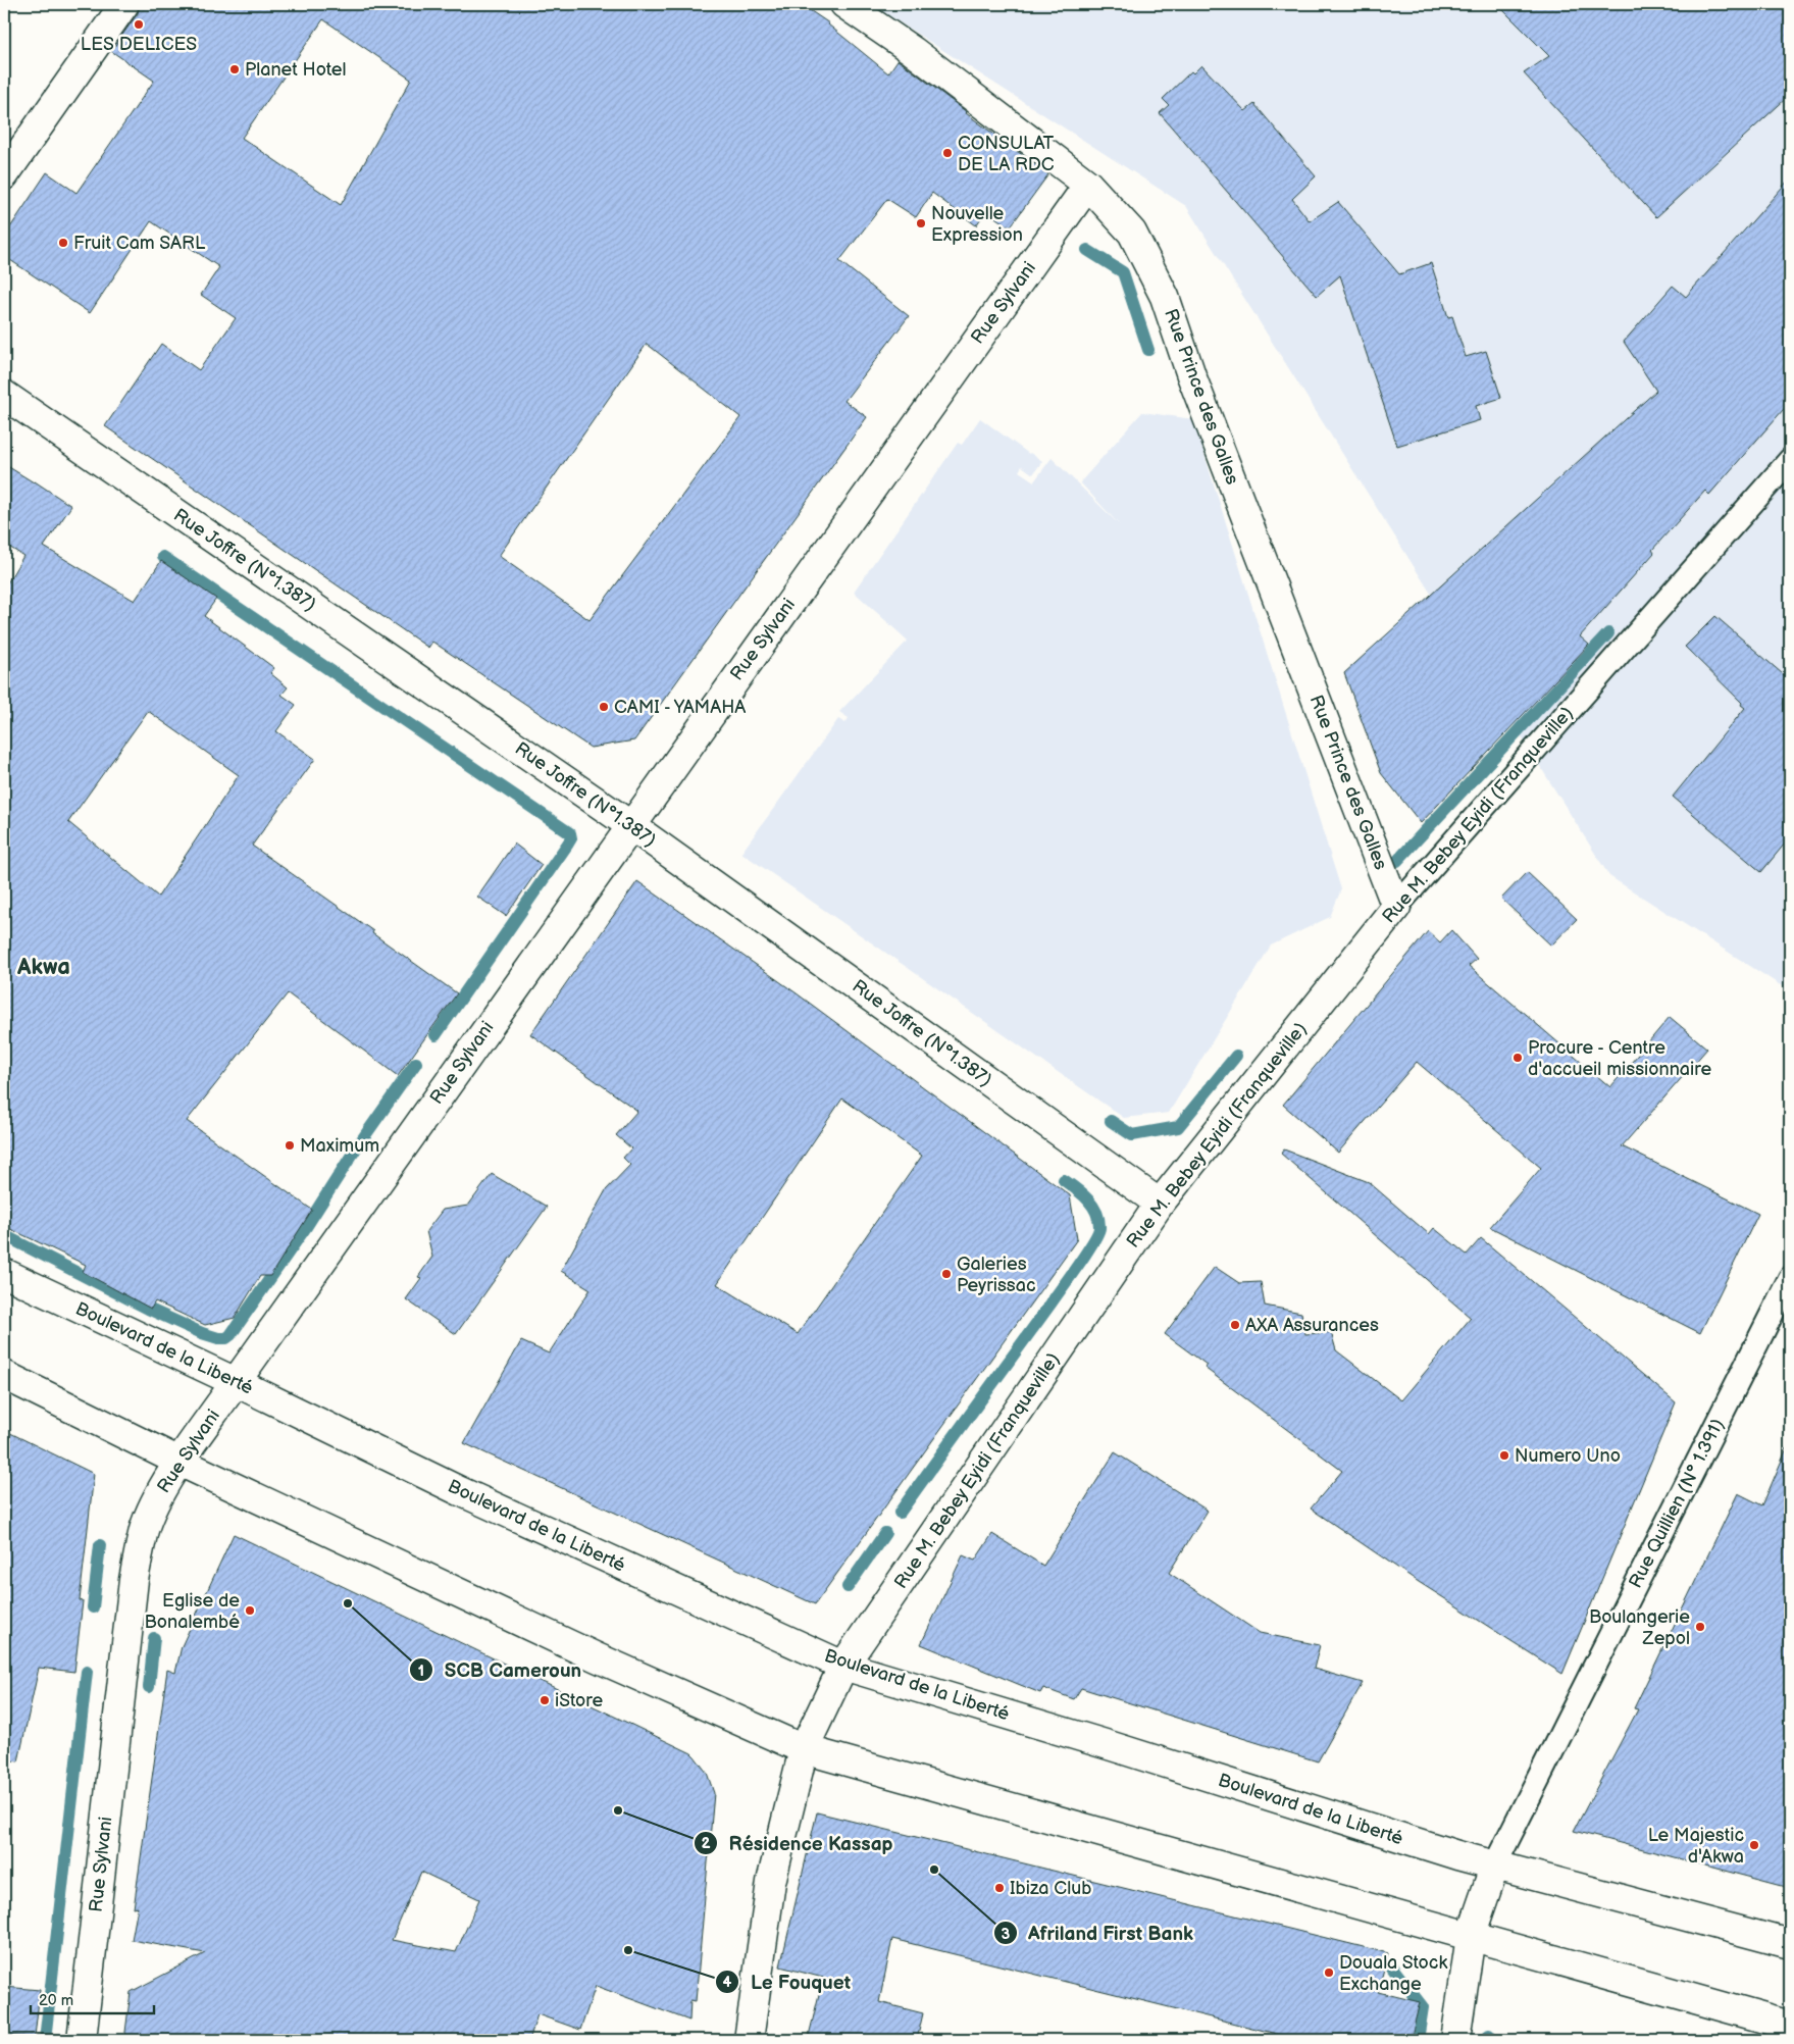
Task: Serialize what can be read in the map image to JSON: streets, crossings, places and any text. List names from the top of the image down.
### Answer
{
  "streets": {
    "street": [
      "Rue Sylvani",
      "Rue Prince des Galles",
      "Rue Joffre (N°1.387)",
      "Rue M. Bebey Eyidi (Franqueville)",
      "Boulevard de la Liberté"
    ],
    "lane": ["Rue Quillien (N° 1.391)"]
  },
  "crossings": [
    ["Rue Sylvani", "Rue Prince des Galles"],
    ["Rue Sylvani", "Rue Joffre (N°1.387)"],
    ["Rue Sylvani", "Boulevard de la Liberté"],
    ["Rue Prince des Galles", "Rue M. Bebey Eyidi (Franqueville)"],
    ["Rue Joffre (N°1.387)", "Rue M. Bebey Eyidi (Franqueville)"],
    ["Rue M. Bebey Eyidi (Franqueville)", "Boulevard de la Liberté"],
    ["Boulevard de la Liberté", "Rue Quillien (N° 1.391)"]
  ],
  "districts": ["Akwa"],
  "places": [
    "LES DELICES",
    "Planet Hotel",
    "CONSULAT DE LA RDC",
    "Nouvelle Expression",
    "Fruit Cam SARL",
    "CAMI - YAMAHA",
    "Procure - Centre d'accueil missionnaire",
    "Maximum",
    "Galeries Peyrissac",
    "AXA Assurances",
    "Numero Uno",
    "SCB Cameroun",
    "Eglise de Bonalembé",
    "Boulangerie Zepol",
    "iStore",
    "Résidence Kassap",
    "Le Majestic d'Akwa",
    "Afriland First Bank",
    "Ibiza Club",
    "Le Fouquet",
    "Douala Stock Exchange"
  ],
  "scale_bar": "20 m"
}
